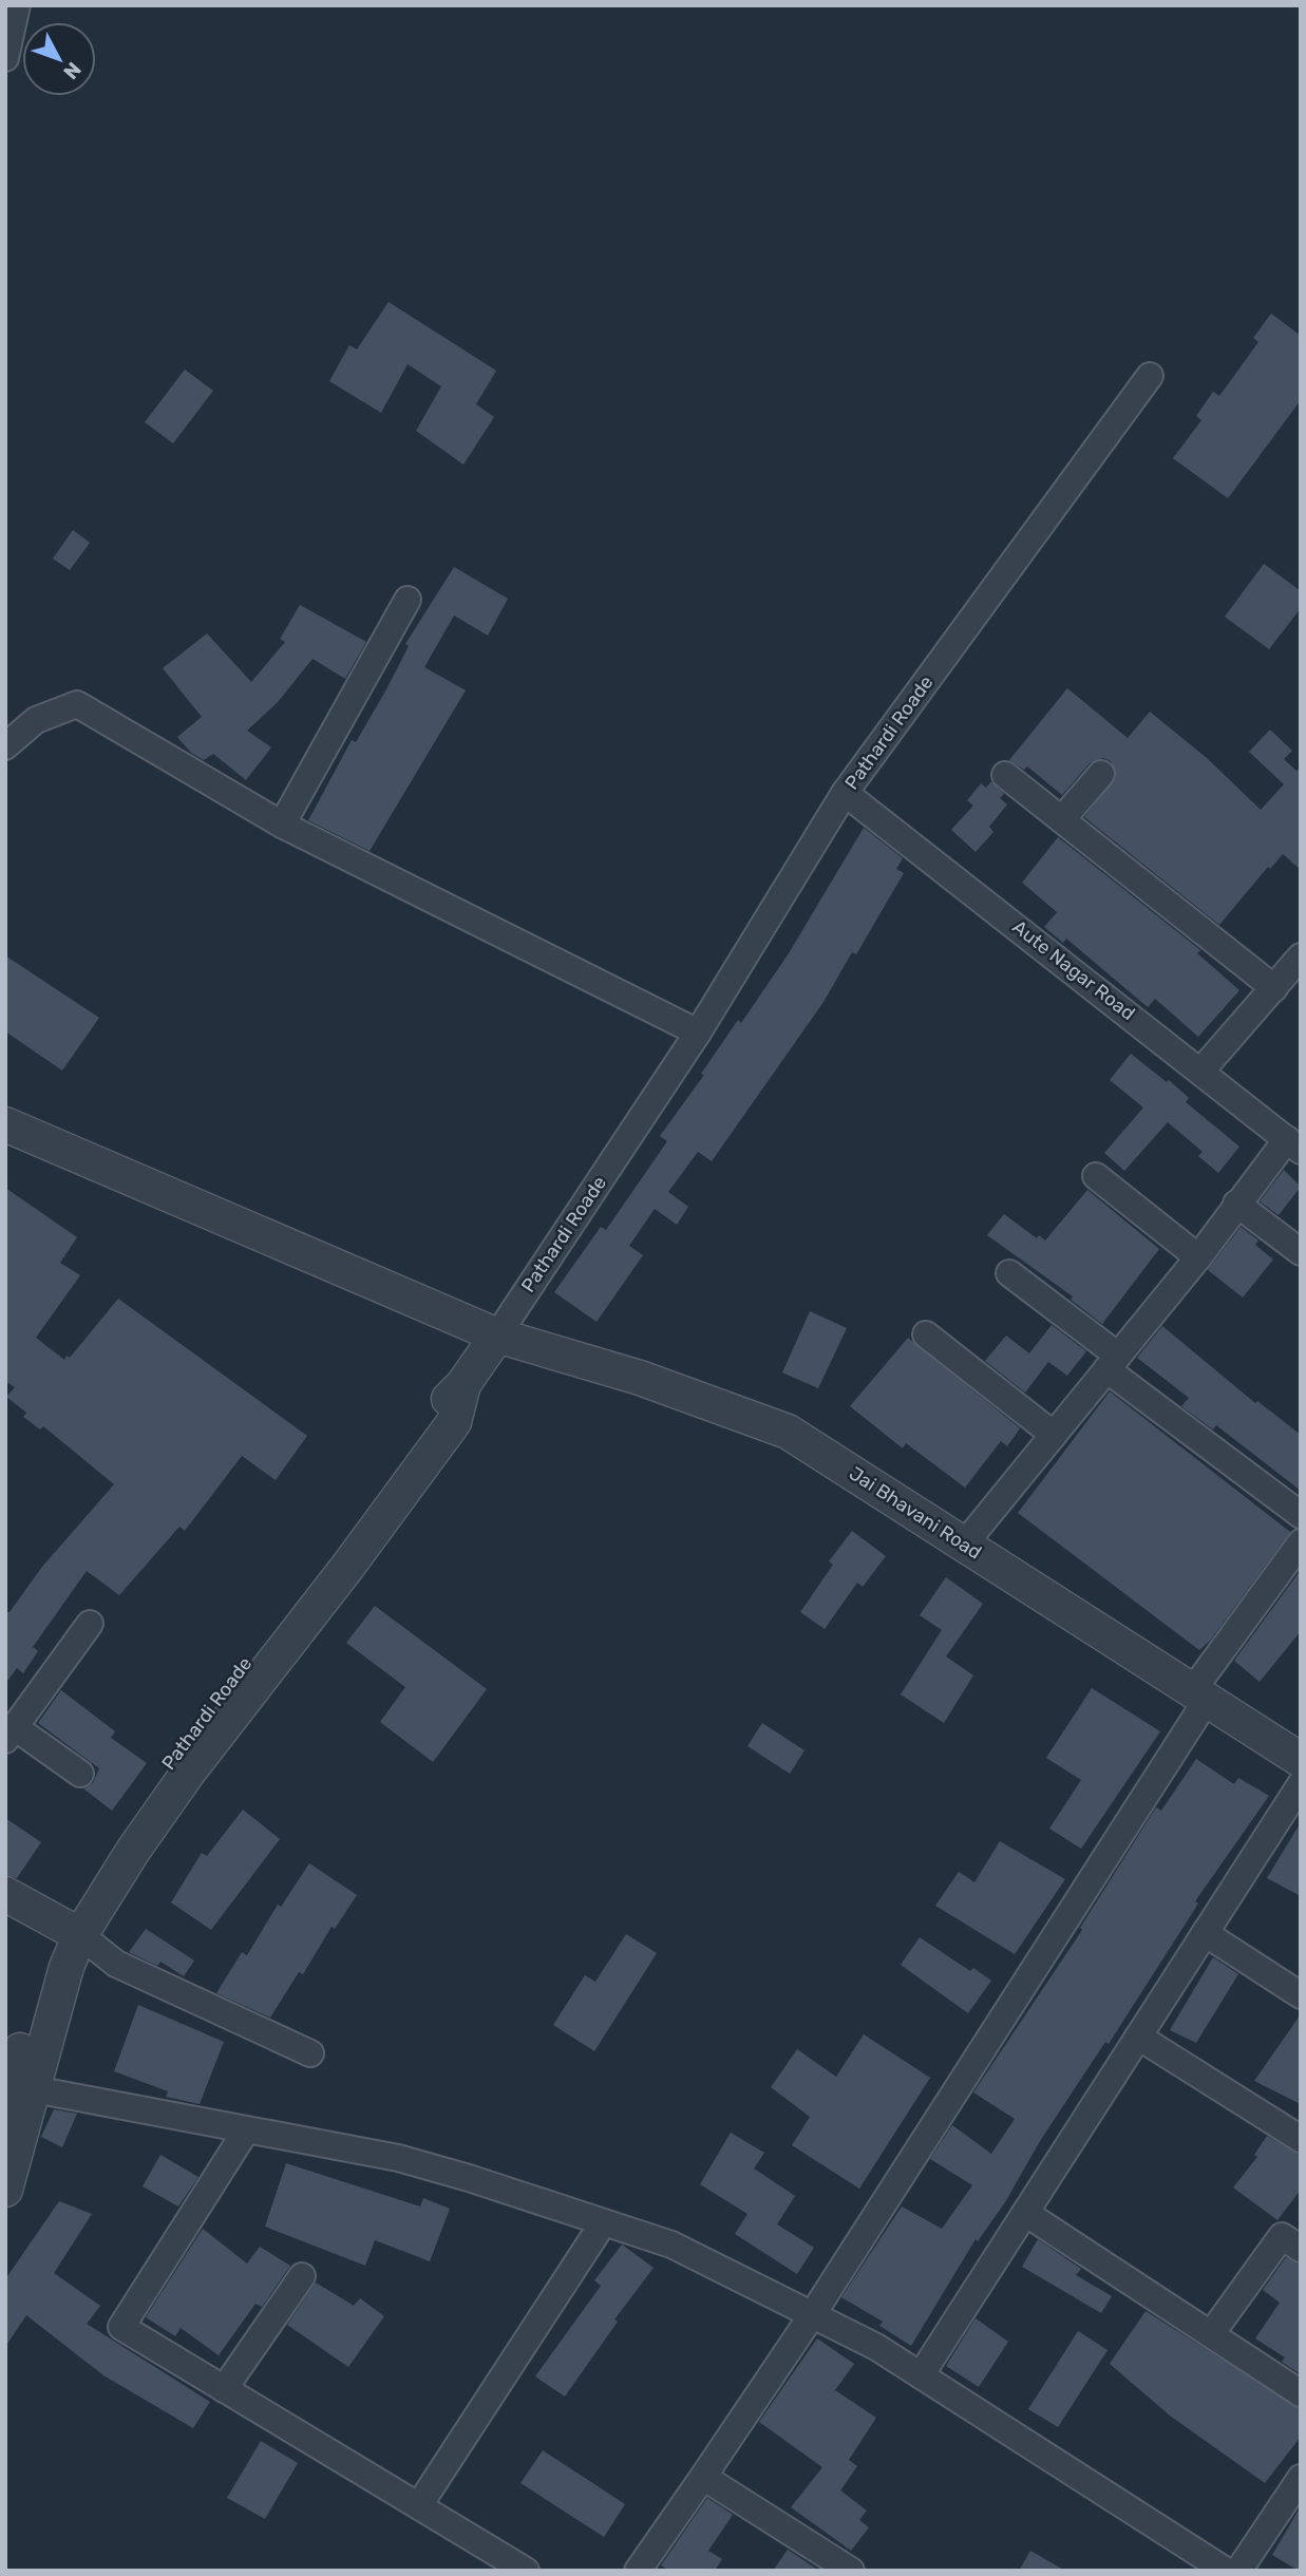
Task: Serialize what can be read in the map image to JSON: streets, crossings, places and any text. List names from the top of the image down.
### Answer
{
  "streets": {
    "street": ["Pathardi Roade", "Aute Nagar Road", "Jai Bhavani Road"]
  },
  "crossings": [
    ["Pathardi Roade", "Aute Nagar Road"],
    ["Pathardi Roade", "Jai Bhavani Road"]
  ],
  "north": "bottom right"
}
